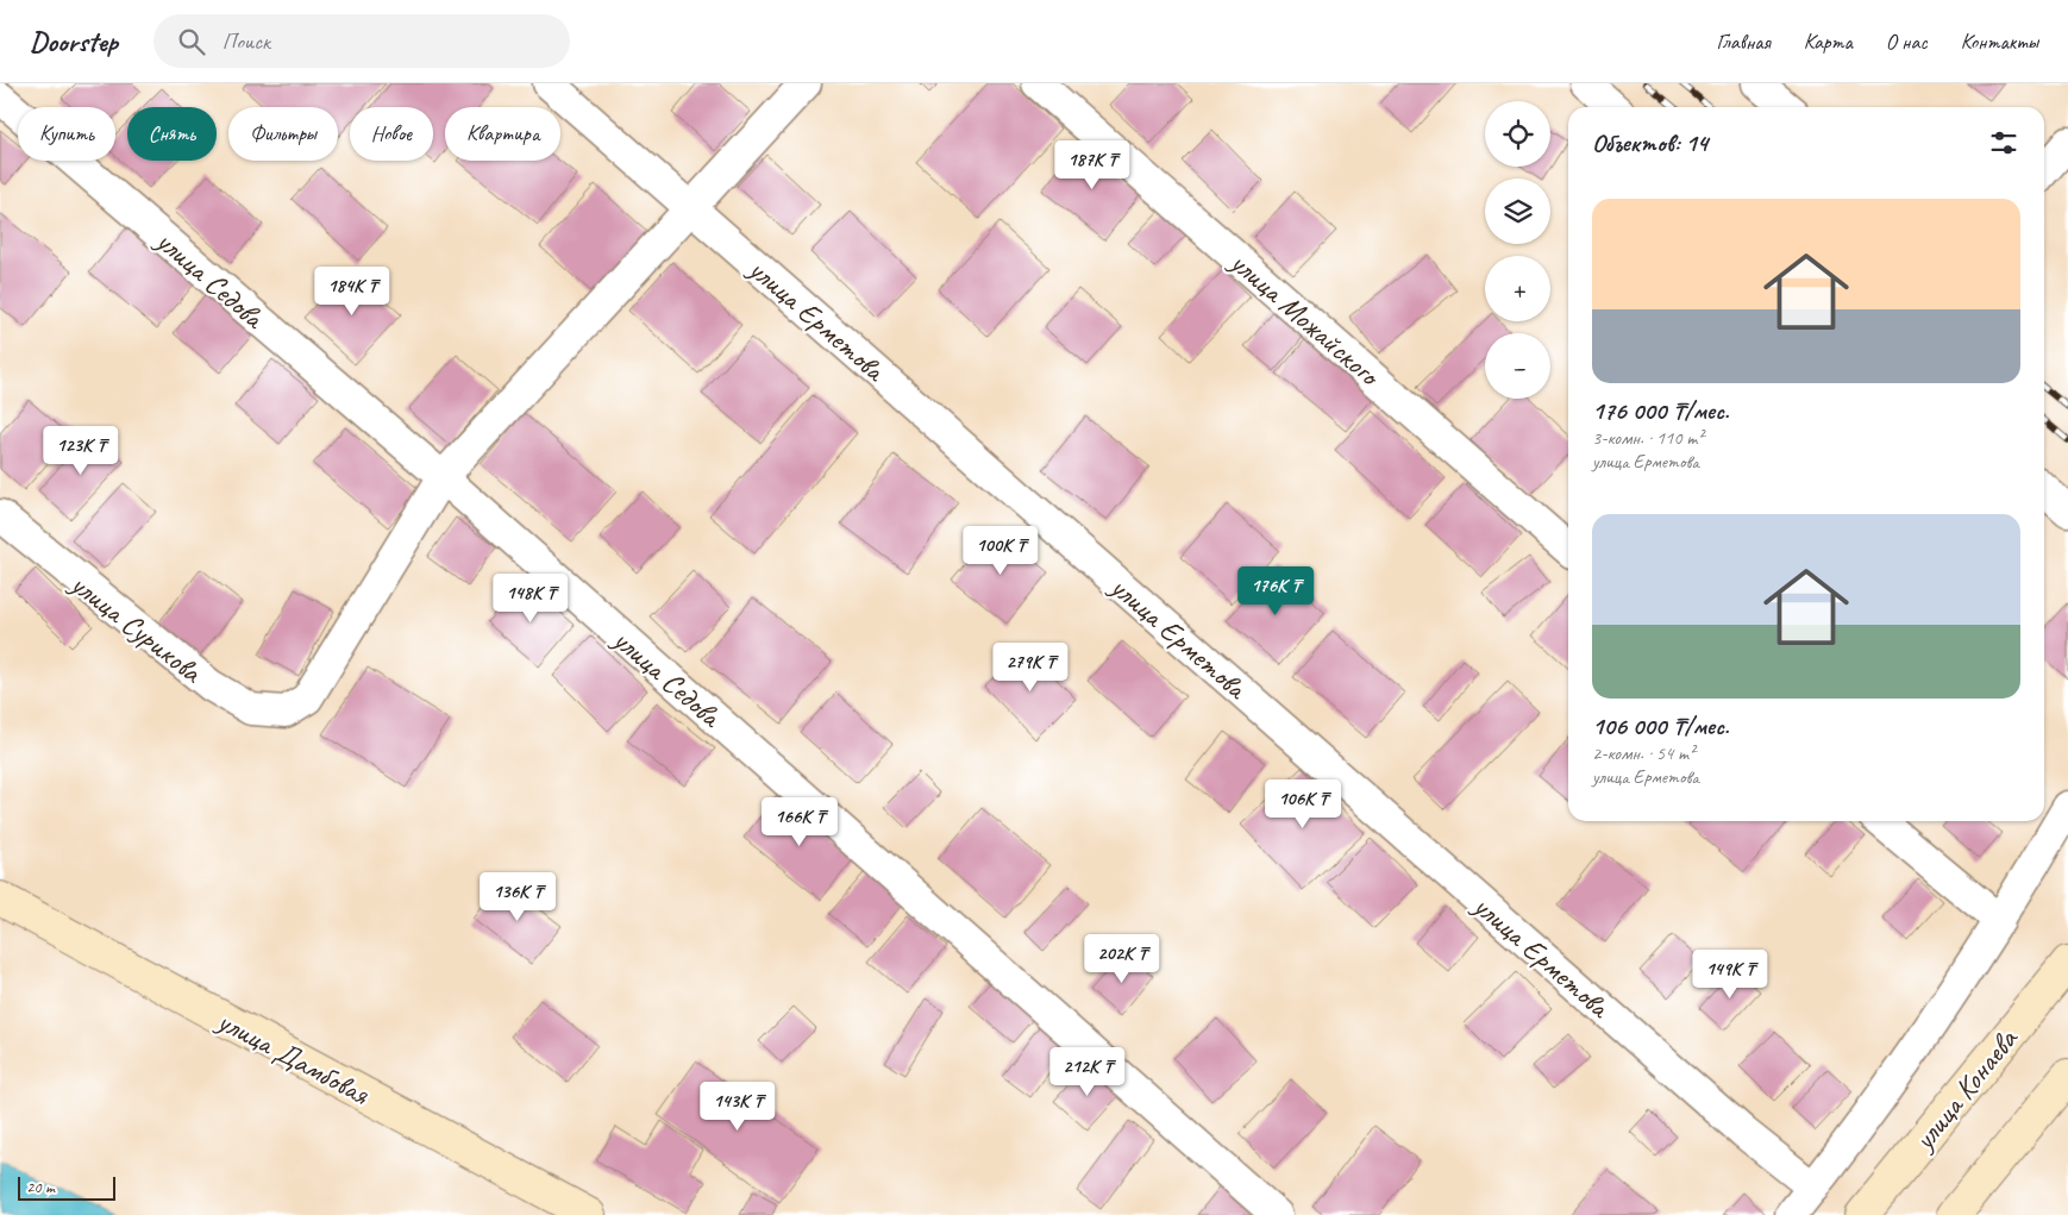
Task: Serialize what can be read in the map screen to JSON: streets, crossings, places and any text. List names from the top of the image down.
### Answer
{
  "streets": {
    "street": [
      "улица Седова",
      "улица Можайского",
      "улица Ерметова",
      "улица Сурикова",
      "улица Дамбовая",
      "улица Конаева"
    ]
  },
  "crossings": [
    ["улица Седова", "улица Сурикова"]
  ],
  "scale_bar": "20 m",
  "page": {
    "header": "Doorstep",
    "search": "Поиск",
    "nav": [
      "Главная",
      "Карта",
      "О нас",
      "Контакты"
    ],
    "map_buttons": ["+", "−"],
    "chip": [
      "Купить",
      "Снять",
      "Фильтры",
      "Новое",
      "Квартира"
    ],
    "heading": "Объектов: 14",
    "price": [
      "187K ₸",
      "184K ₸",
      "123K ₸",
      "100K ₸",
      "176K ₸",
      "148K ₸",
      "279K ₸",
      "106K ₸",
      "166K ₸",
      "136K ₸",
      "202K ₸",
      "149K ₸",
      "212K ₸",
      "143K ₸"
    ],
    "list": [
      {
        "name": "176 000 ₸/мес.",
        "note": "3-комн. · 110 m² · улица Ерметова"
      },
      {
        "name": "106 000 ₸/мес.",
        "note": "2-комн. · 54 m² · улица Ерметова"
      }
    ],
    "scale": "20 m"
  }
}
